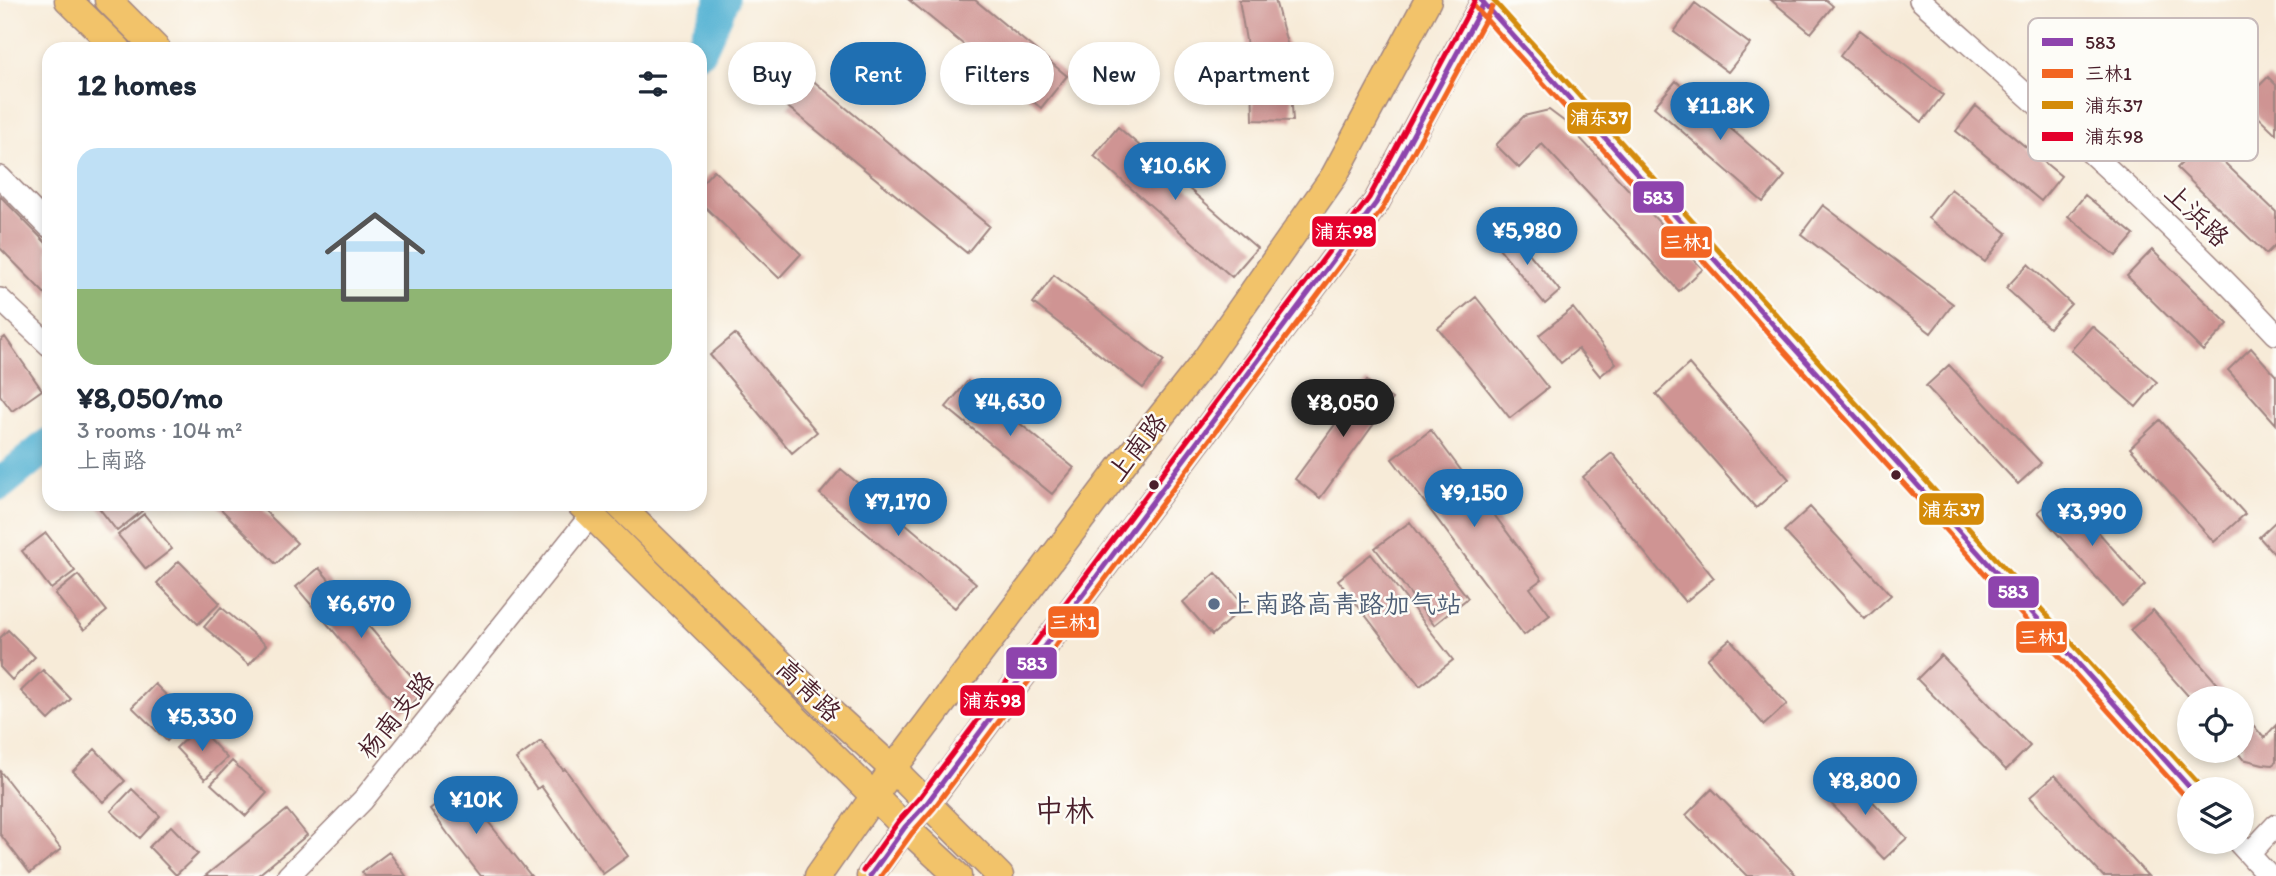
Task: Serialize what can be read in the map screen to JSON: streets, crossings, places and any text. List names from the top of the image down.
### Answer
{
  "streets": {
    "main road": ["上南路", "高青路"],
    "street": ["上浜路", "杨南支路"]
  },
  "crossings": [
    ["上南路", "高青路"]
  ],
  "districts": ["中林"],
  "places": ["上南路高青路加气站"],
  "lines": [
    "transit line 583",
    "transit line 浦东37",
    "transit line 浦东98",
    "transit line 三林1"
  ],
  "legend": [
    "583",
    "三林1",
    "浦东37",
    "浦东98"
  ],
  "page": {
    "chip": [
      "Buy",
      "Rent",
      "Filters",
      "New",
      "Apartment"
    ],
    "heading": "12 homes",
    "price": [
      "¥11.8K",
      "¥10.6K",
      "¥5,980",
      "¥4,630",
      "¥8,050",
      "¥9,150",
      "¥7,170",
      "¥3,990",
      "¥6,670",
      "¥5,330",
      "¥8,800",
      "¥10K"
    ],
    "list": [
      {
        "name": "¥8,050/mo",
        "note": "3 rooms · 104 m² · 上南路"
      }
    ]
  }
}
